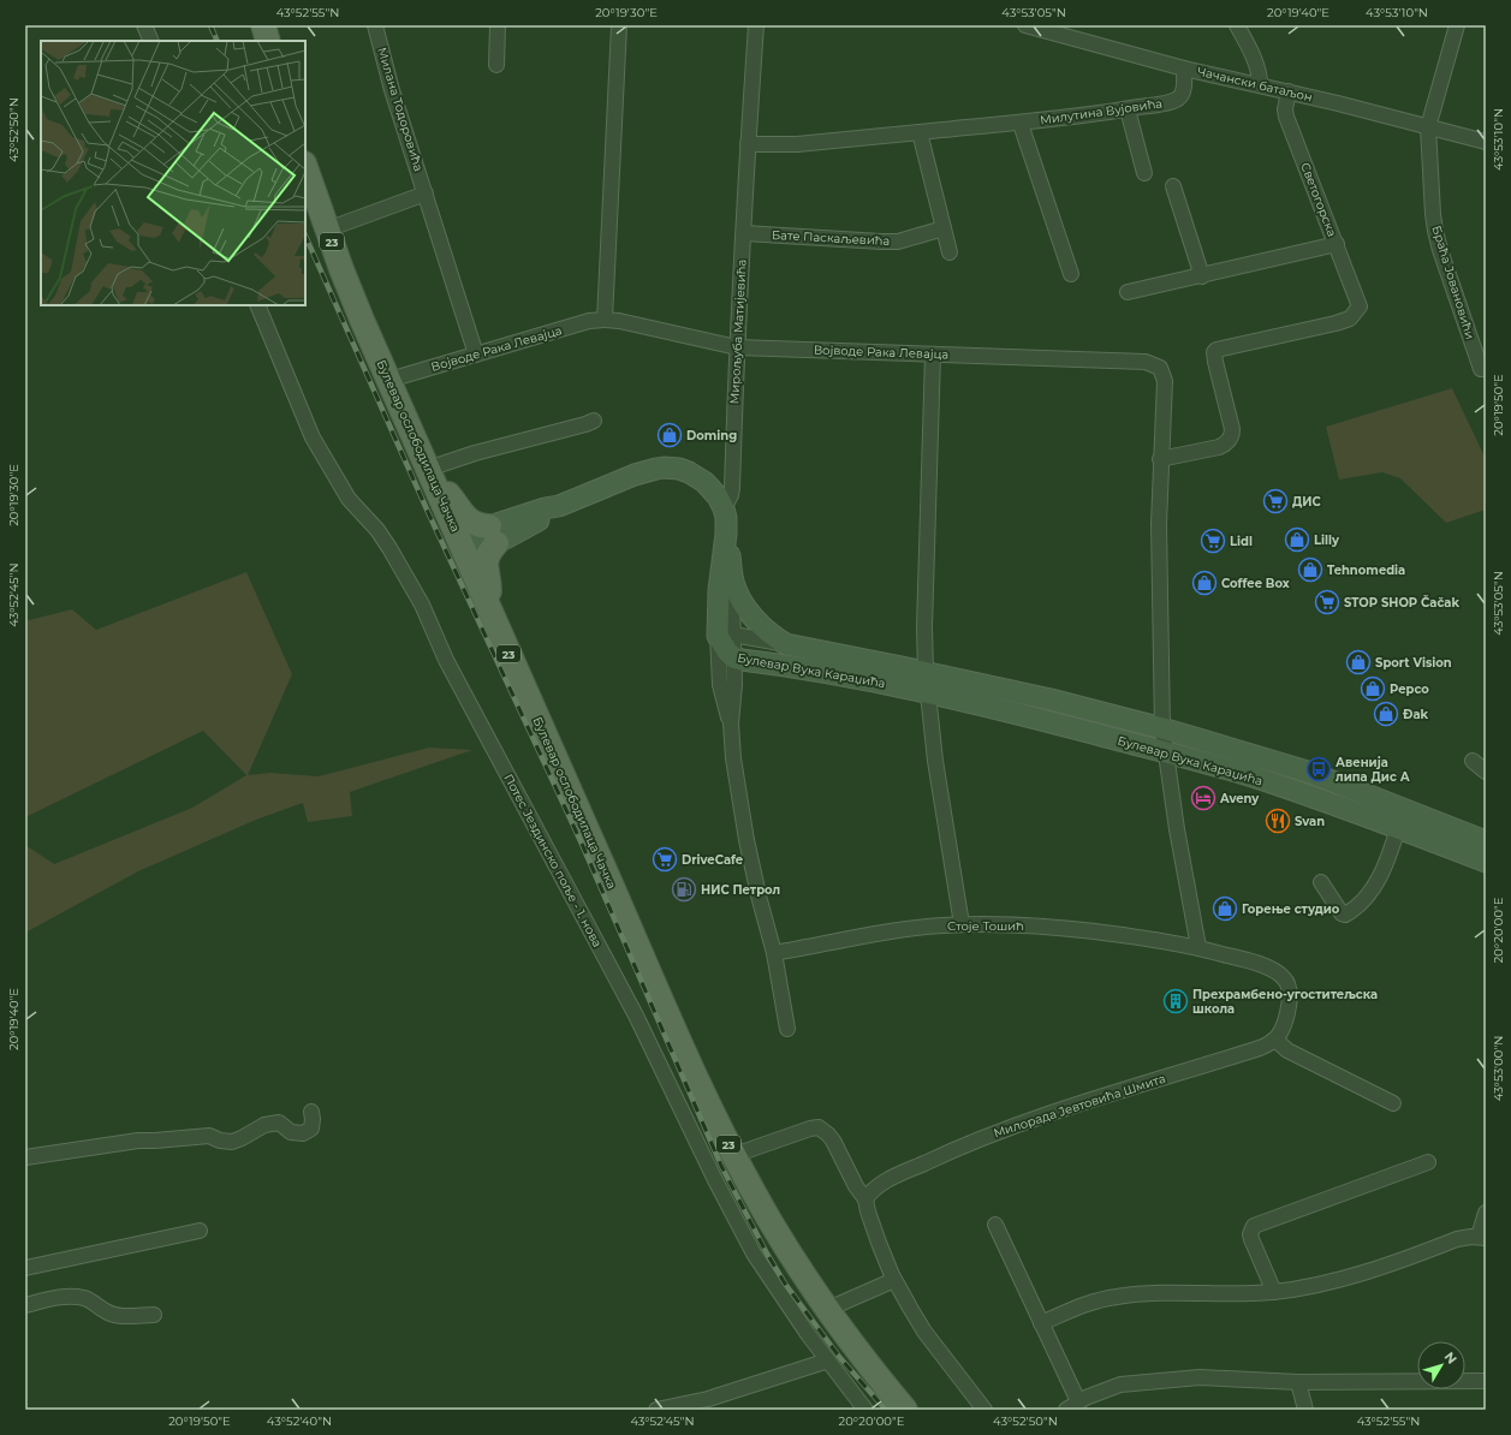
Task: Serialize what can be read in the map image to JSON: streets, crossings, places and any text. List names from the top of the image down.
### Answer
{
  "streets": {
    "main road": ["23", "Булевар ослободилаца Чачка"],
    "street": [
      "Чачански батаљон",
      "Милана Тодоровића",
      "Милутина Вујовића",
      "Светогорска",
      "Бате Паскаљевића",
      "Браћа Јовановићи",
      "Мирољуба Матијевића",
      "Војводе Рака Левајца",
      "Булевар Вука Караџића",
      "Потес Јездинско поље - 1. нова",
      "Стоје Тошић",
      "Милорада Јевтовића Шмита"
    ]
  },
  "crossings": [
    ["Чачански батаљон", "Милутина Вујовића"],
    ["Чачански батаљон", "Светогорска"],
    ["Чачански батаљон", "Браћа Јовановићи"],
    ["Милана Тодоровића", "Војводе Рака Левајца"],
    ["Милутина Вујовића", "Мирољуба Матијевића"],
    ["Светогорска", "Војводе Рака Левајца"],
    ["Бате Паскаљевића", "Мирољуба Матијевића"],
    ["Мирољуба Матијевића", "Војводе Рака Левајца"],
    ["Мирољуба Матијевића", "Булевар Вука Караџића"],
    ["Војводе Рака Левајца", "Булевар ослободилаца Чачка"],
    ["Стоје Тошић", "Милорада Јевтовића Шмита"]
  ],
  "places": {
    "shop": [
      "Doming",
      "Lilly",
      "Tehnomedia",
      "Coffee Box",
      "Sport Vision",
      "Pepco",
      "Đak",
      "Горење студио"
    ],
    "supermarket": [
      "ДИС",
      "Lidl",
      "STOP SHOP Čačak",
      "DriveCafe"
    ],
    "bus stop": ["Авенија липа Дис А"],
    "hotel": ["Aveny"],
    "restaurant": ["Svan"],
    "fuel station": ["НИС Петрол"],
    "building": ["Прехрамбено-угоститељска школа"]
  },
  "north": "top right",
  "coordinates": [
    "43°52'55\"N",
    "20°19'30\"E",
    "43°53'05\"N",
    "20°19'40\"E",
    "43°53'10\"N",
    "43°52'50\"N",
    "20°19'50\"E",
    "43°52'45\"N",
    "20°20'00\"E",
    "43°53'00\"N",
    "43°52'40\"N"
  ]
}
